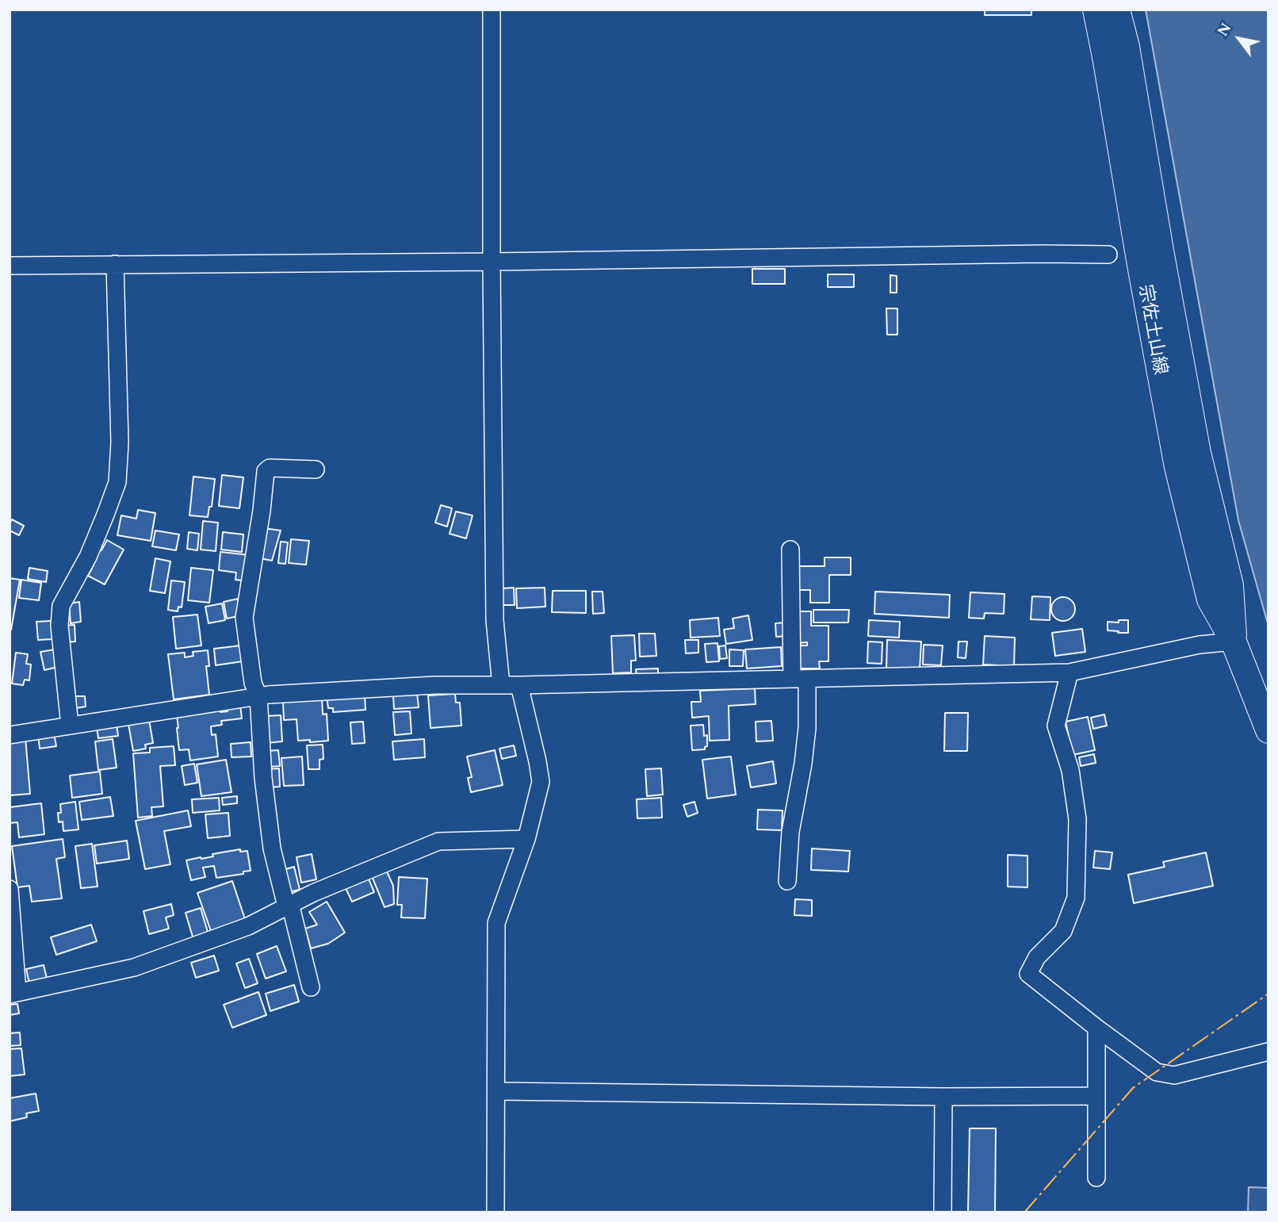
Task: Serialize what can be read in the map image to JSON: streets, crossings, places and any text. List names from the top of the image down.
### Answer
{
  "streets": {
    "main road": ["宗佐土山線"]
  },
  "north": "top left"
}
